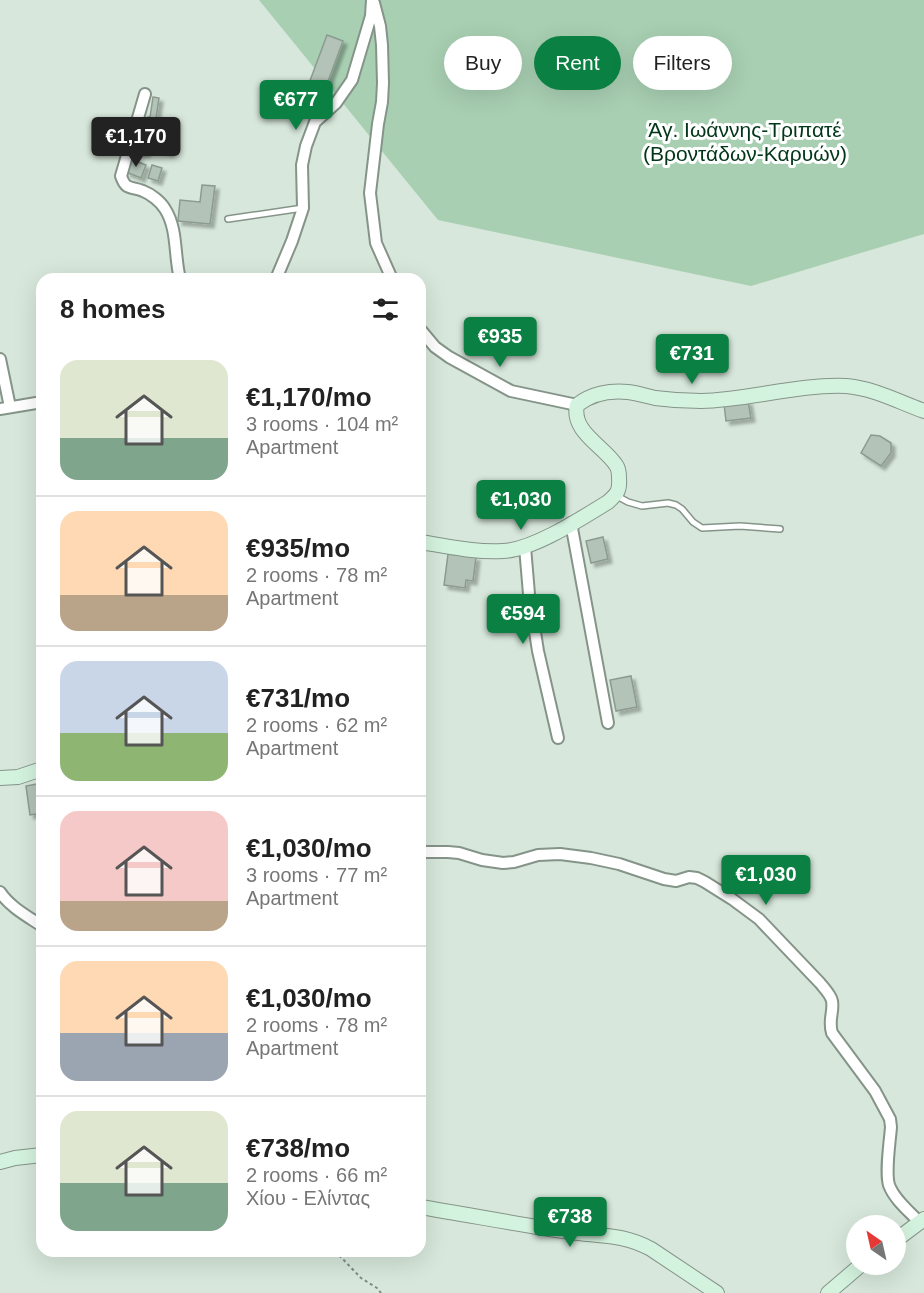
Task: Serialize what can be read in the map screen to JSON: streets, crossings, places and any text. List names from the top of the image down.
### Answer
{
  "parks": ["Άγ. Ιωάννης-Τριπατέ (Βροντάδων-Καρυών)"],
  "north": "top left",
  "page": {
    "chip": ["Buy", "Rent", "Filters"],
    "price": [
      "€677",
      "€1,170",
      "€935",
      "€731",
      "€1,030",
      "€594",
      "€1,030",
      "€738"
    ],
    "heading": "8 homes",
    "list": [
      {
        "name": "€1,170/mo",
        "note": "3 rooms · 104 m² · Apartment"
      },
      {
        "name": "€935/mo",
        "note": "2 rooms · 78 m² · Apartment"
      },
      {
        "name": "€731/mo",
        "note": "2 rooms · 62 m² · Apartment"
      },
      {
        "name": "€1,030/mo",
        "note": "3 rooms · 77 m² · Apartment"
      },
      {
        "name": "€1,030/mo",
        "note": "2 rooms · 78 m² · Apartment"
      },
      {
        "name": "€738/mo",
        "note": "2 rooms · 66 m² · Χίου - Ελίντας"
      }
    ]
  }
}
